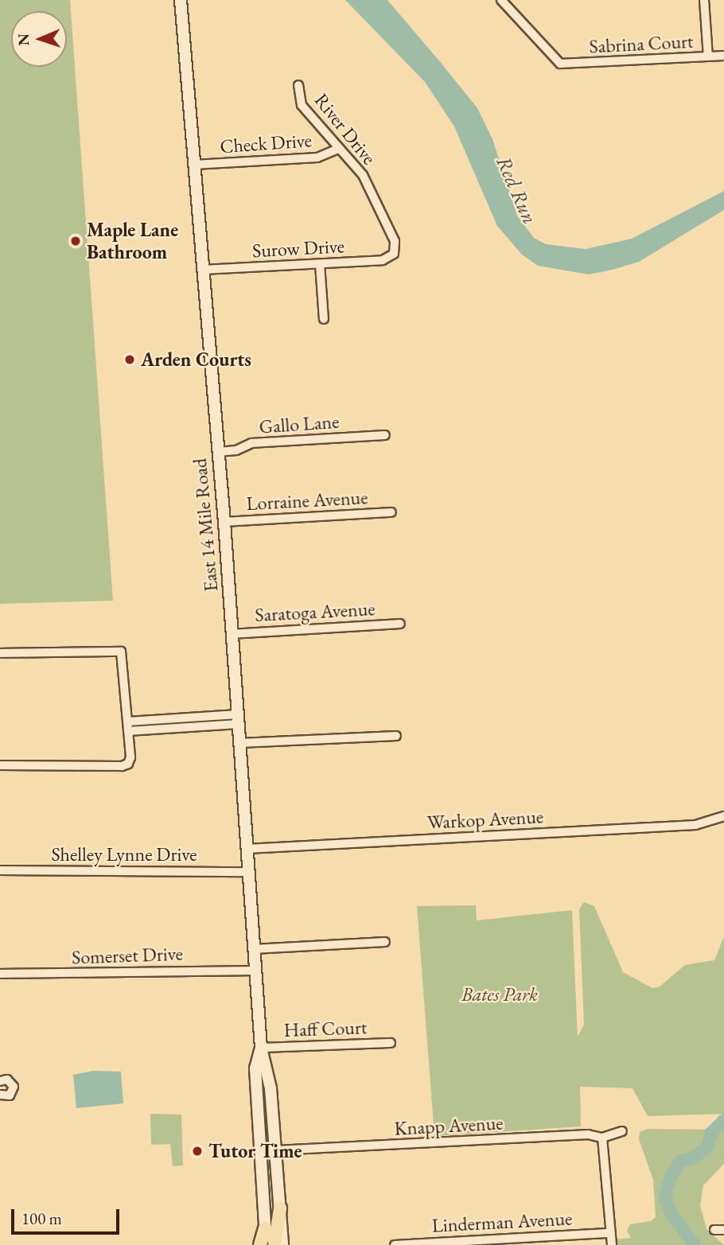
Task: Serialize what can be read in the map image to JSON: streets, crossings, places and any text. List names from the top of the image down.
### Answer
{
  "streets": {
    "main road": ["East 14 Mile Road"],
    "street": [
      "Sabrina Court",
      "River Drive",
      "Check Drive",
      "Surow Drive",
      "Gallo Lane",
      "Lorraine Avenue",
      "Saratoga Avenue",
      "Warkop Avenue",
      "Shelley Lynne Drive",
      "Somerset Drive",
      "Haff Court",
      "Knapp Avenue",
      "Linderman Avenue"
    ]
  },
  "crossings": [
    ["River Drive", "Check Drive"],
    ["River Drive", "Surow Drive"],
    ["Check Drive", "East 14 Mile Road"],
    ["Surow Drive", "East 14 Mile Road"],
    ["Gallo Lane", "East 14 Mile Road"],
    ["Lorraine Avenue", "East 14 Mile Road"],
    ["East 14 Mile Road", "Saratoga Avenue"],
    ["East 14 Mile Road", "Warkop Avenue"],
    ["East 14 Mile Road", "Shelley Lynne Drive"],
    ["East 14 Mile Road", "Somerset Drive"],
    ["East 14 Mile Road", "Haff Court"],
    ["East 14 Mile Road", "Knapp Avenue"]
  ],
  "water": ["Red Run"],
  "parks": ["Bates Park"],
  "places": ["Maple Lane Bathroom", "Arden Courts", "Tutor Time"],
  "scale_bar": "100 m",
  "north": "left"
}
